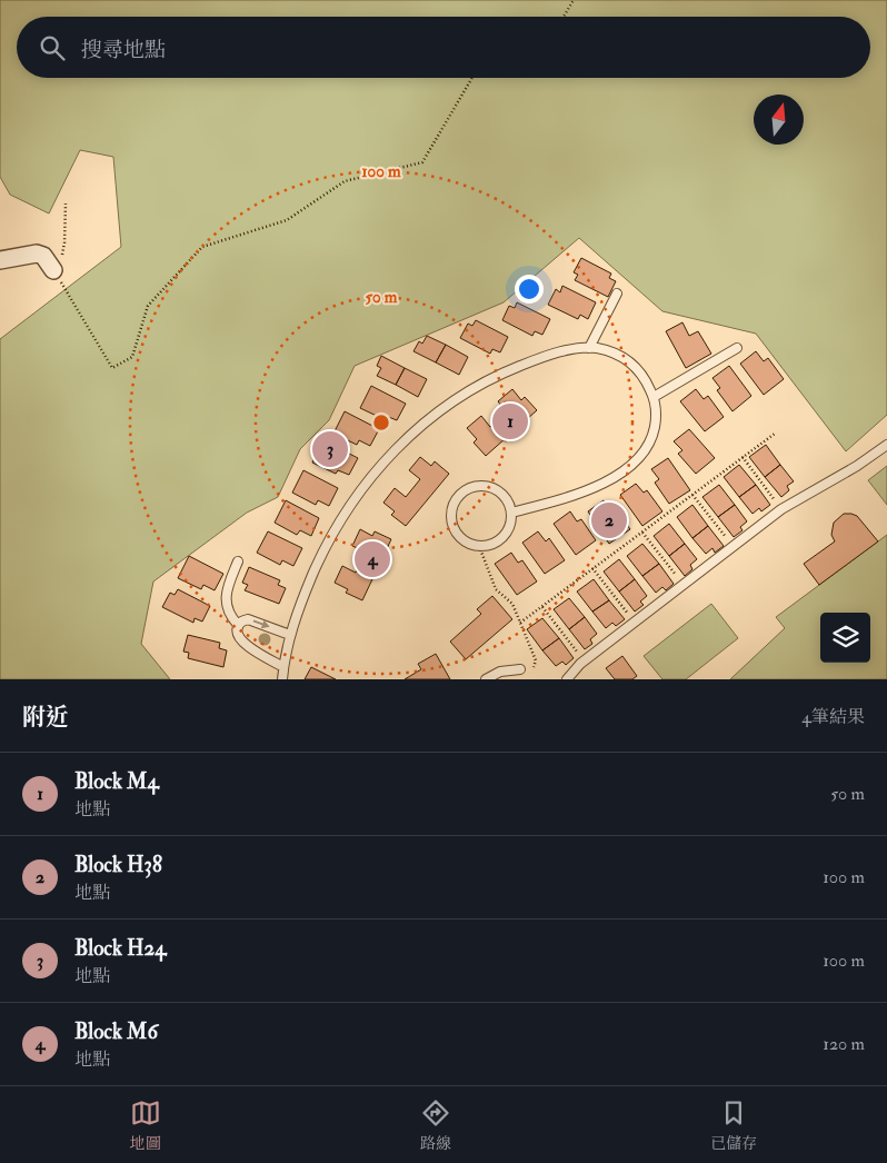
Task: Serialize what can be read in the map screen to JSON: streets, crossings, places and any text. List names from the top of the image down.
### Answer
{
  "north": "top",
  "page": {
    "search": "搜尋地點",
    "pins": [
      "1",
      "3",
      "2",
      "4"
    ],
    "heading": ["附近", "4筆結果"],
    "list": [
      {
        "mark": "1",
        "name": "Block M4",
        "note": "地點",
        "value": "50 m"
      },
      {
        "mark": "2",
        "name": "Block H38",
        "note": "地點",
        "value": "100 m"
      },
      {
        "mark": "3",
        "name": "Block H24",
        "note": "地點",
        "value": "100 m"
      },
      {
        "mark": "4",
        "name": "Block M6",
        "note": "地點",
        "value": "120 m"
      }
    ],
    "nav": ["地圖", "路線", "已儲存"]
  },
  "rings": ["100 m", "50 m"]
}
